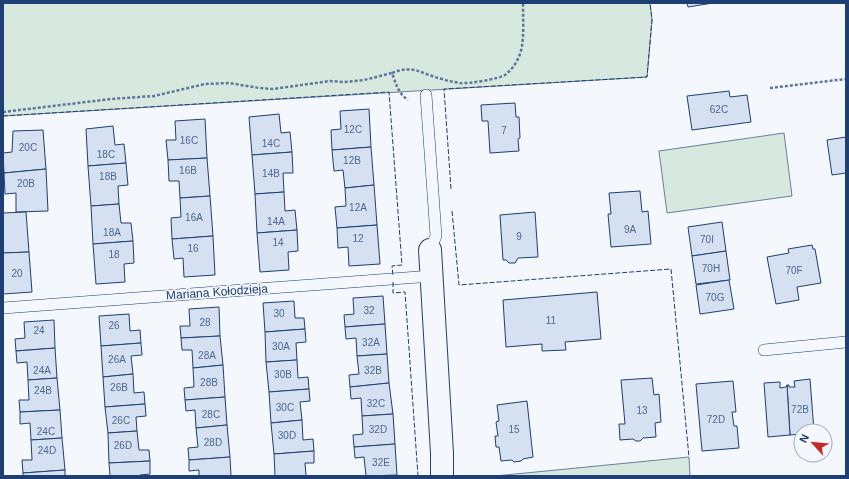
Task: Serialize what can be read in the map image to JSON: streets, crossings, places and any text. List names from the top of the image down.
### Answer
{
  "streets": {
    "lane": ["Mariana Kołodzieja"]
  },
  "house_numbers": [
    "62C",
    "12C",
    "7",
    "16C",
    "14C",
    "20C",
    "18C",
    "12B",
    "16B",
    "14B",
    "18B",
    "20B",
    "12A",
    "16A",
    "14A",
    "9A",
    "18A",
    "9",
    "12",
    "70I",
    "14",
    "16",
    "18",
    "70H",
    "70F",
    "20",
    "70G",
    "32",
    "30",
    "11",
    "28",
    "26",
    "24",
    "32A",
    "30A",
    "28A",
    "26A",
    "24A",
    "32B",
    "30B",
    "28B",
    "26B",
    "24B",
    "32C",
    "30C",
    "72B",
    "13",
    "28C",
    "72D",
    "26C",
    "32D",
    "15",
    "24C",
    "30D",
    "28D",
    "26D",
    "24D",
    "32E"
  ],
  "north": "top left"
}
